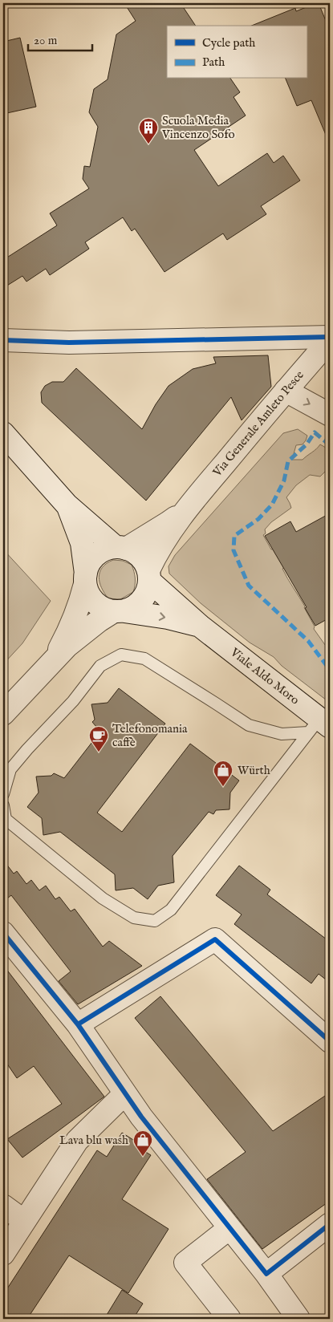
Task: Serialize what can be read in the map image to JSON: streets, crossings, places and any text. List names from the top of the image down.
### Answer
{
  "streets": {
    "street": ["Via Generale Amleto Pesce", "Viale Aldo Moro"]
  },
  "crossings": [
    ["Via Generale Amleto Pesce", "Viale Aldo Moro"]
  ],
  "places": {
    "building": ["Scuola Media Vincenzo Sofo"],
    "cafe": ["Telefonomania caffè"],
    "shop": ["Würth", "Lava blu wash"]
  },
  "legend": ["Cycle path", "Path"],
  "scale_bar": "20 m"
}
